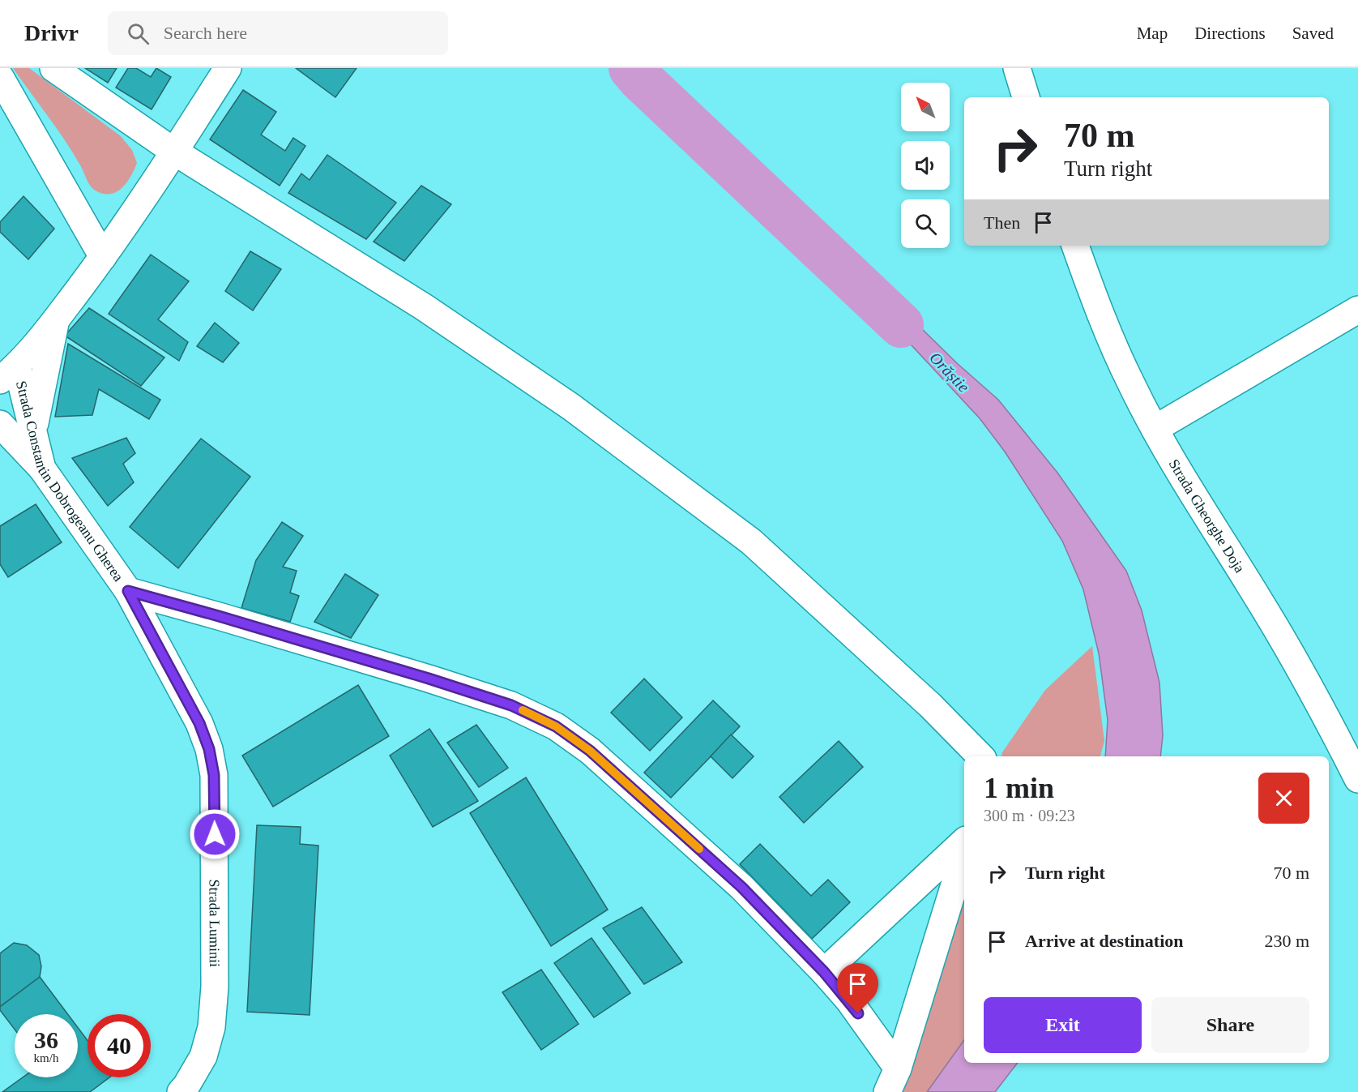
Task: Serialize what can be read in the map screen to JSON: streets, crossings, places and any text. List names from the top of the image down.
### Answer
{
  "streets": {
    "street": ["Strada Constantin Dobrogeanu Gherea", "Strada Gheorghe Doja", "Strada Luminii"]
  },
  "crossings": [
    ["Strada Constantin Dobrogeanu Gherea", "Strada Luminii"]
  ],
  "water": ["Orăștie"],
  "north": "top left",
  "page": {
    "header": "Drivr",
    "search": "Search here",
    "nav": ["Map", "Directions", "Saved"],
    "turn": ["70 m", "Turn right"],
    "then": "Then",
    "heading": ["1 min", "300 m · 09:23"],
    "list": [
      {
        "name": "Turn right",
        "value": "70 m"
      },
      {
        "name": "Arrive at destination",
        "value": "230 m"
      }
    ],
    "buttons": ["Exit", "Share"],
    "speed": "36 km/h",
    "limit": "40"
  }
}
